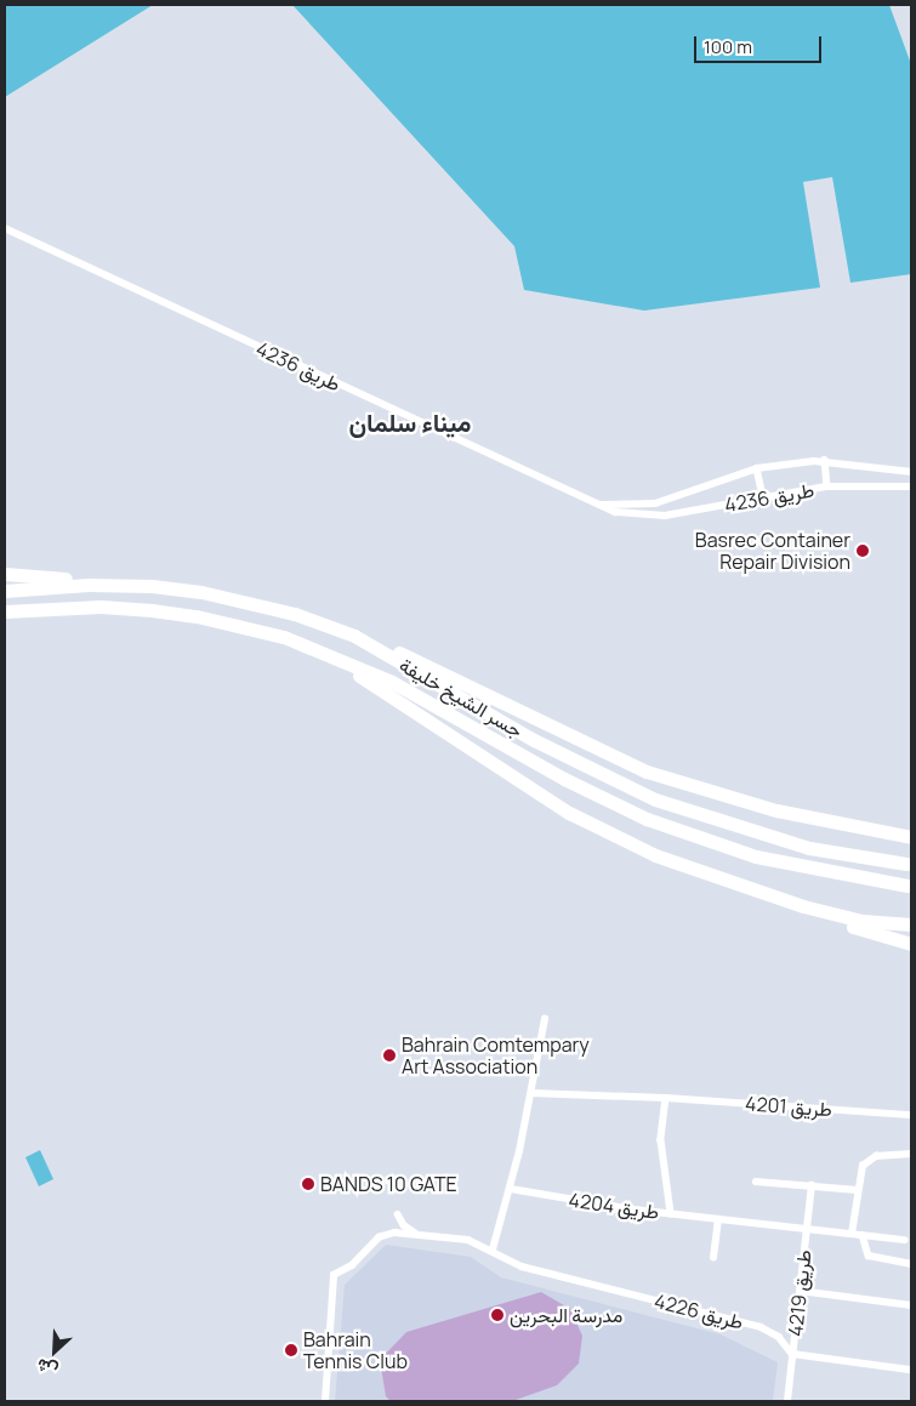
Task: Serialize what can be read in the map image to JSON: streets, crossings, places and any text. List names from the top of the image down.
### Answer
{
  "streets": {
    "highway": ["جسر الشيخ خليفة"],
    "street": [
      "طريق 4236",
      "طريق 4201",
      "طريق 4204",
      "طريق 4219",
      "طريق 4226"
    ]
  },
  "crossings": [
    ["طريق 4204", "طريق 4219"],
    ["طريق 4219", "طريق 4226"]
  ],
  "districts": ["ميناء سلمان"],
  "places": [
    "Basrec Container Repair Division",
    "Bahrain Comtempary Art Association",
    "BANDS 10 GATE",
    "مدرسة البحرين",
    "Bahrain Tennis Club"
  ],
  "scale_bar": "100 m",
  "north": "bottom left"
}
